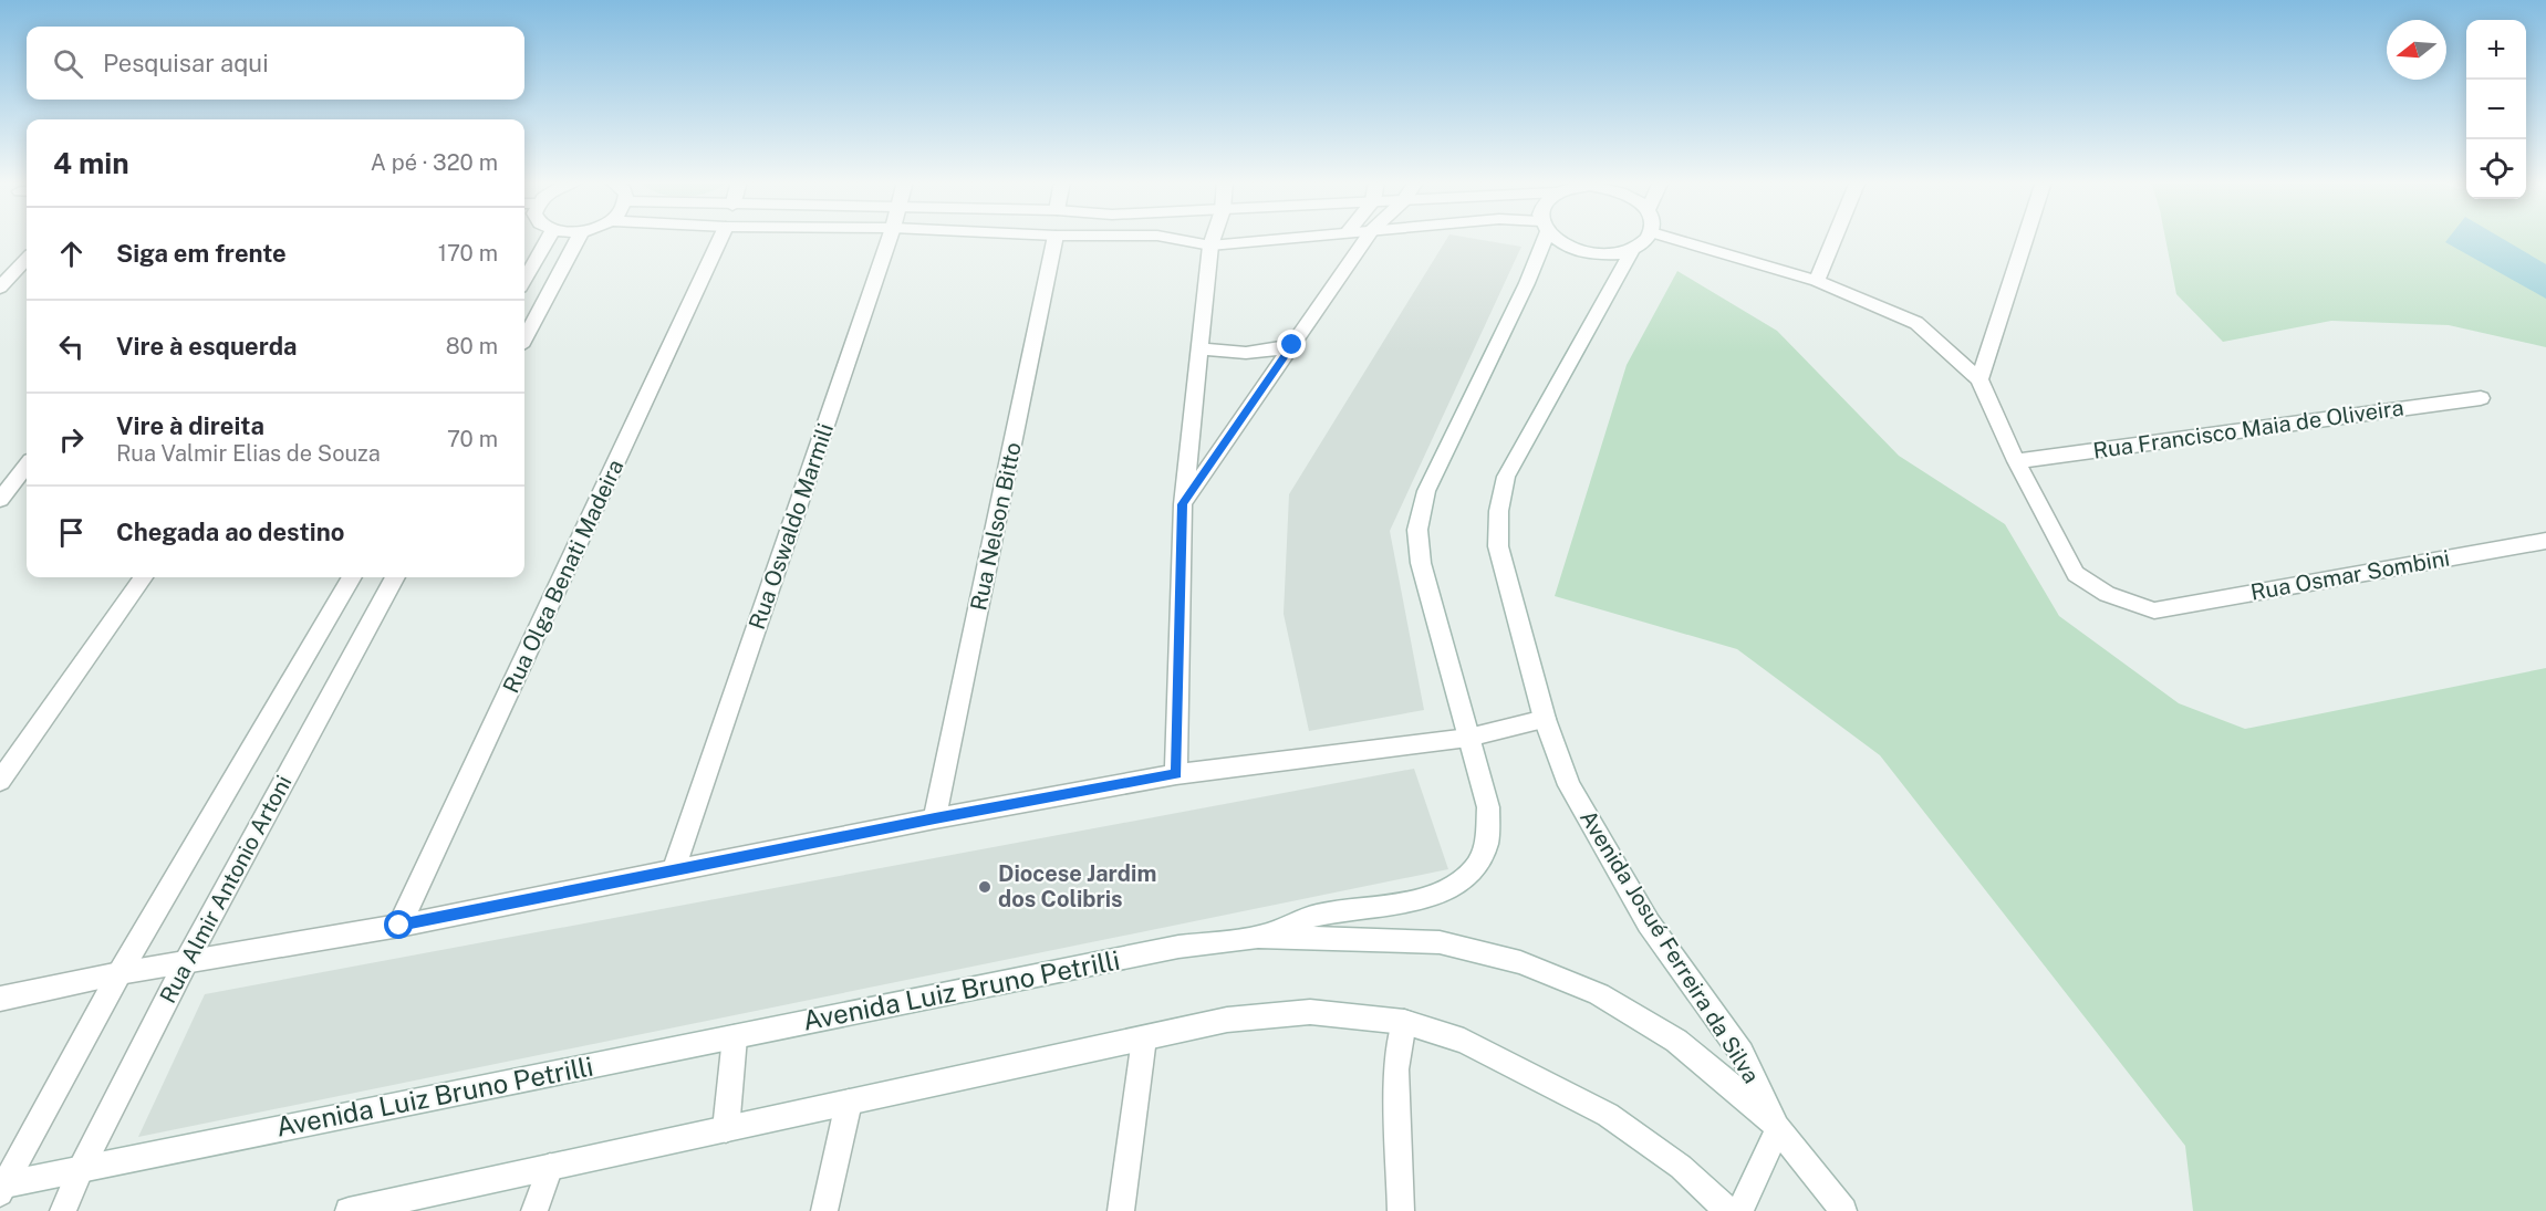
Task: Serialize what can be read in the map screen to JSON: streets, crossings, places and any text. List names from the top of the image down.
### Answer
{
  "streets": {
    "street": [
      "Rua Francisco Maia de Oliveira",
      "Rua Oswaldo Marmili",
      "Rua Nelson Bitto",
      "Rua Osmar Sombini",
      "Rua Olga Benati Madeira",
      "Rua Almir Antonio Artoni",
      "Avenida Josué Ferreira da Silva",
      "Avenida Luiz Bruno Petrilli"
    ]
  },
  "crossings": [
    ["Rua Francisco Maia de Oliveira", "Rua Osmar Sombini"],
    ["Rua Almir Antonio Artoni", "Avenida Luiz Bruno Petrilli"],
    ["Avenida Josué Ferreira da Silva", "Avenida Luiz Bruno Petrilli"]
  ],
  "places": ["Diocese Jardim dos Colibris"],
  "north": "left",
  "page": {
    "map_buttons": ["+", "−"],
    "search": "Pesquisar aqui",
    "heading": ["4 min", "A pé · 320 m"],
    "list": [
      ["Siga em frente", "170 m"],
      ["Vire à esquerda", "80 m"],
      ["Vire à direita", "Rua Valmir Elias de Souza", "70 m"],
      "Chegada ao destino"
    ]
  }
}
